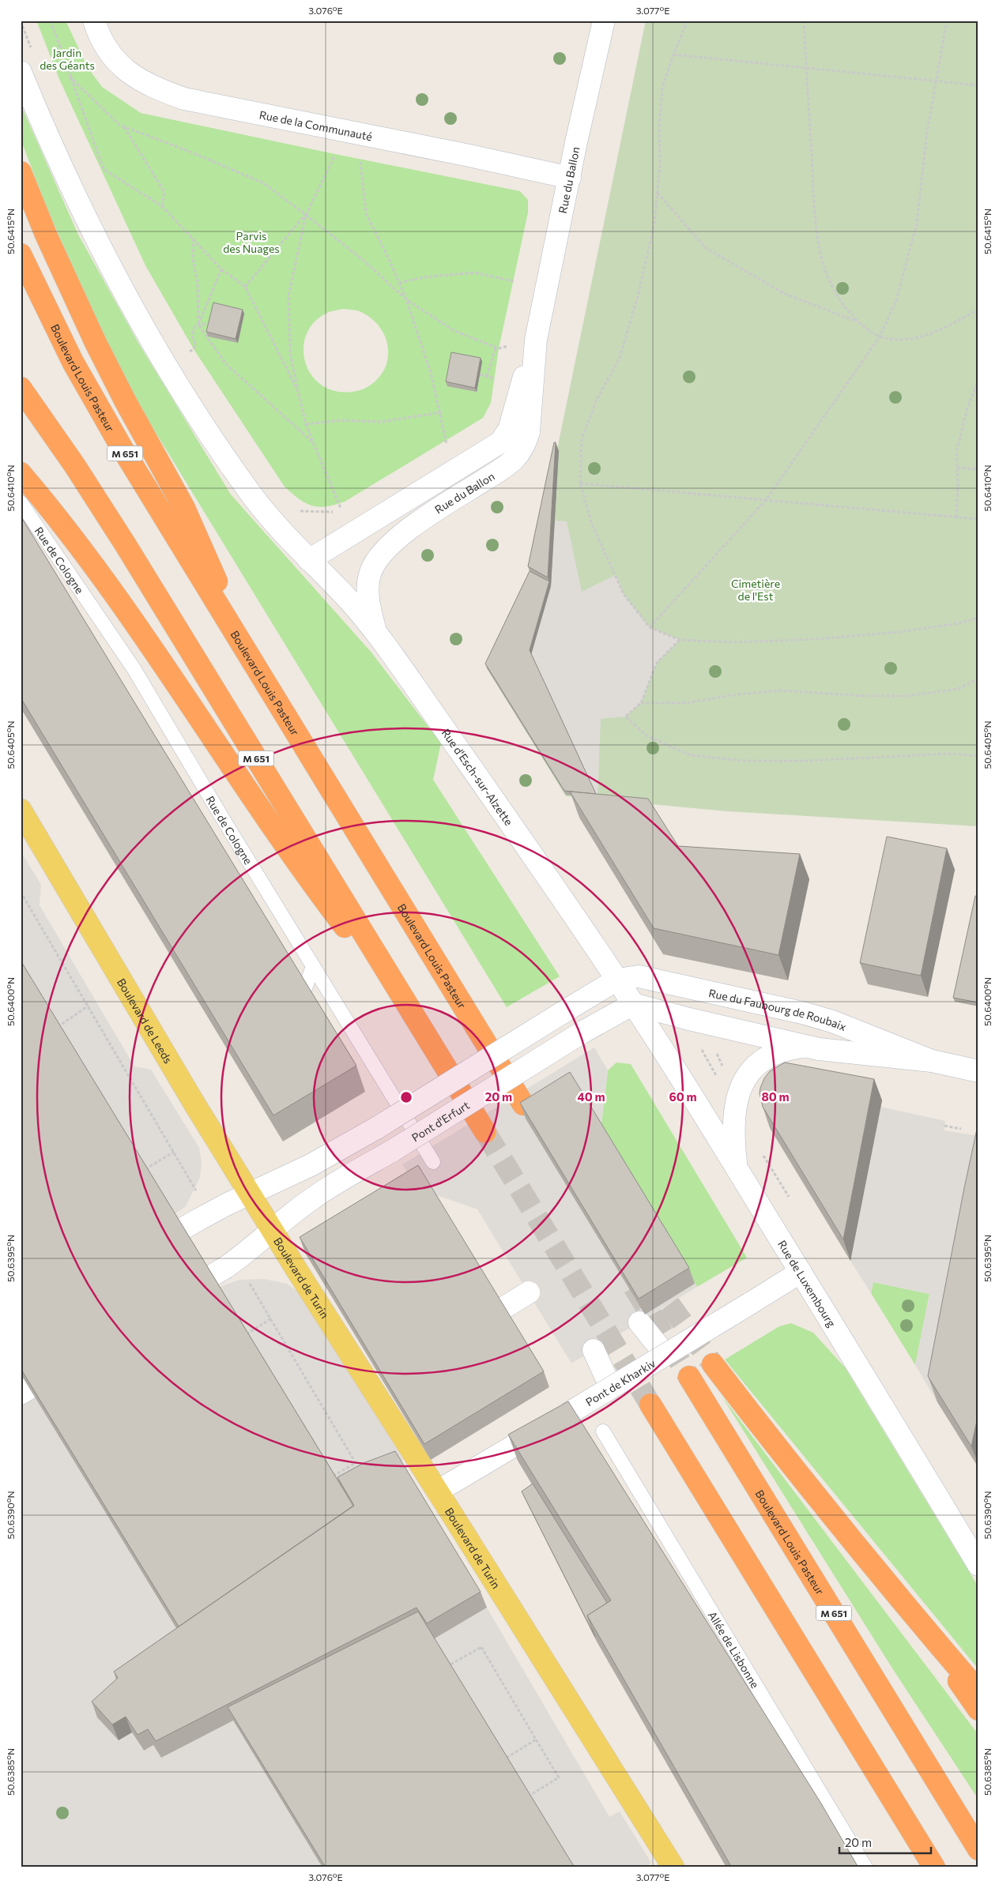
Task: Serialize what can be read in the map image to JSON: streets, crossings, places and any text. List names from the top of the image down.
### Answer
{
  "streets": {
    "highway": ["Boulevard Louis Pasteur", "M 651"],
    "main road": ["Boulevard de Leeds", "Boulevard de Turin"],
    "street": [
      "Rue de la Communauté",
      "Rue du Ballon",
      "Rue d'Esch-sur-Alzette",
      "Rue du Faubourg de Roubaix",
      "Pont d'Erfurt",
      "Rue de Luxembourg",
      "Pont de Kharkiv"
    ],
    "lane": ["Rue de Cologne", "Allée de Lisbonne"]
  },
  "crossings": [
    ["Rue de la Communauté", "Rue du Ballon"],
    ["Rue du Ballon", "Rue d'Esch-sur-Alzette"],
    ["Rue d'Esch-sur-Alzette", "Rue du Faubourg de Roubaix"],
    ["Rue d'Esch-sur-Alzette", "Pont d'Erfurt"],
    ["Rue d'Esch-sur-Alzette", "Rue de Luxembourg"],
    ["Rue du Faubourg de Roubaix", "Pont d'Erfurt"],
    ["Rue du Faubourg de Roubaix", "Rue de Luxembourg"],
    ["Boulevard de Leeds", "Pont d'Erfurt"],
    ["Boulevard de Leeds", "Boulevard de Turin"],
    ["Pont d'Erfurt", "Boulevard de Turin"],
    ["Pont d'Erfurt", "Rue de Luxembourg"],
    ["Boulevard de Turin", "Pont de Kharkiv"],
    ["Rue de Luxembourg", "Pont de Kharkiv"]
  ],
  "parks": ["Jardin des Géants", "Parvis des Nuages", "Cimetière de l'Est"],
  "scale_bar": "20 m",
  "coordinates": [
    "3.076°E",
    "3.077°E",
    "50.6415°N",
    "50.6410°N",
    "50.6405°N",
    "50.6400°N",
    "50.6395°N",
    "50.6390°N",
    "50.6385°N"
  ],
  "rings": [
    "20 m",
    "40 m",
    "60 m",
    "80 m"
  ]
}
